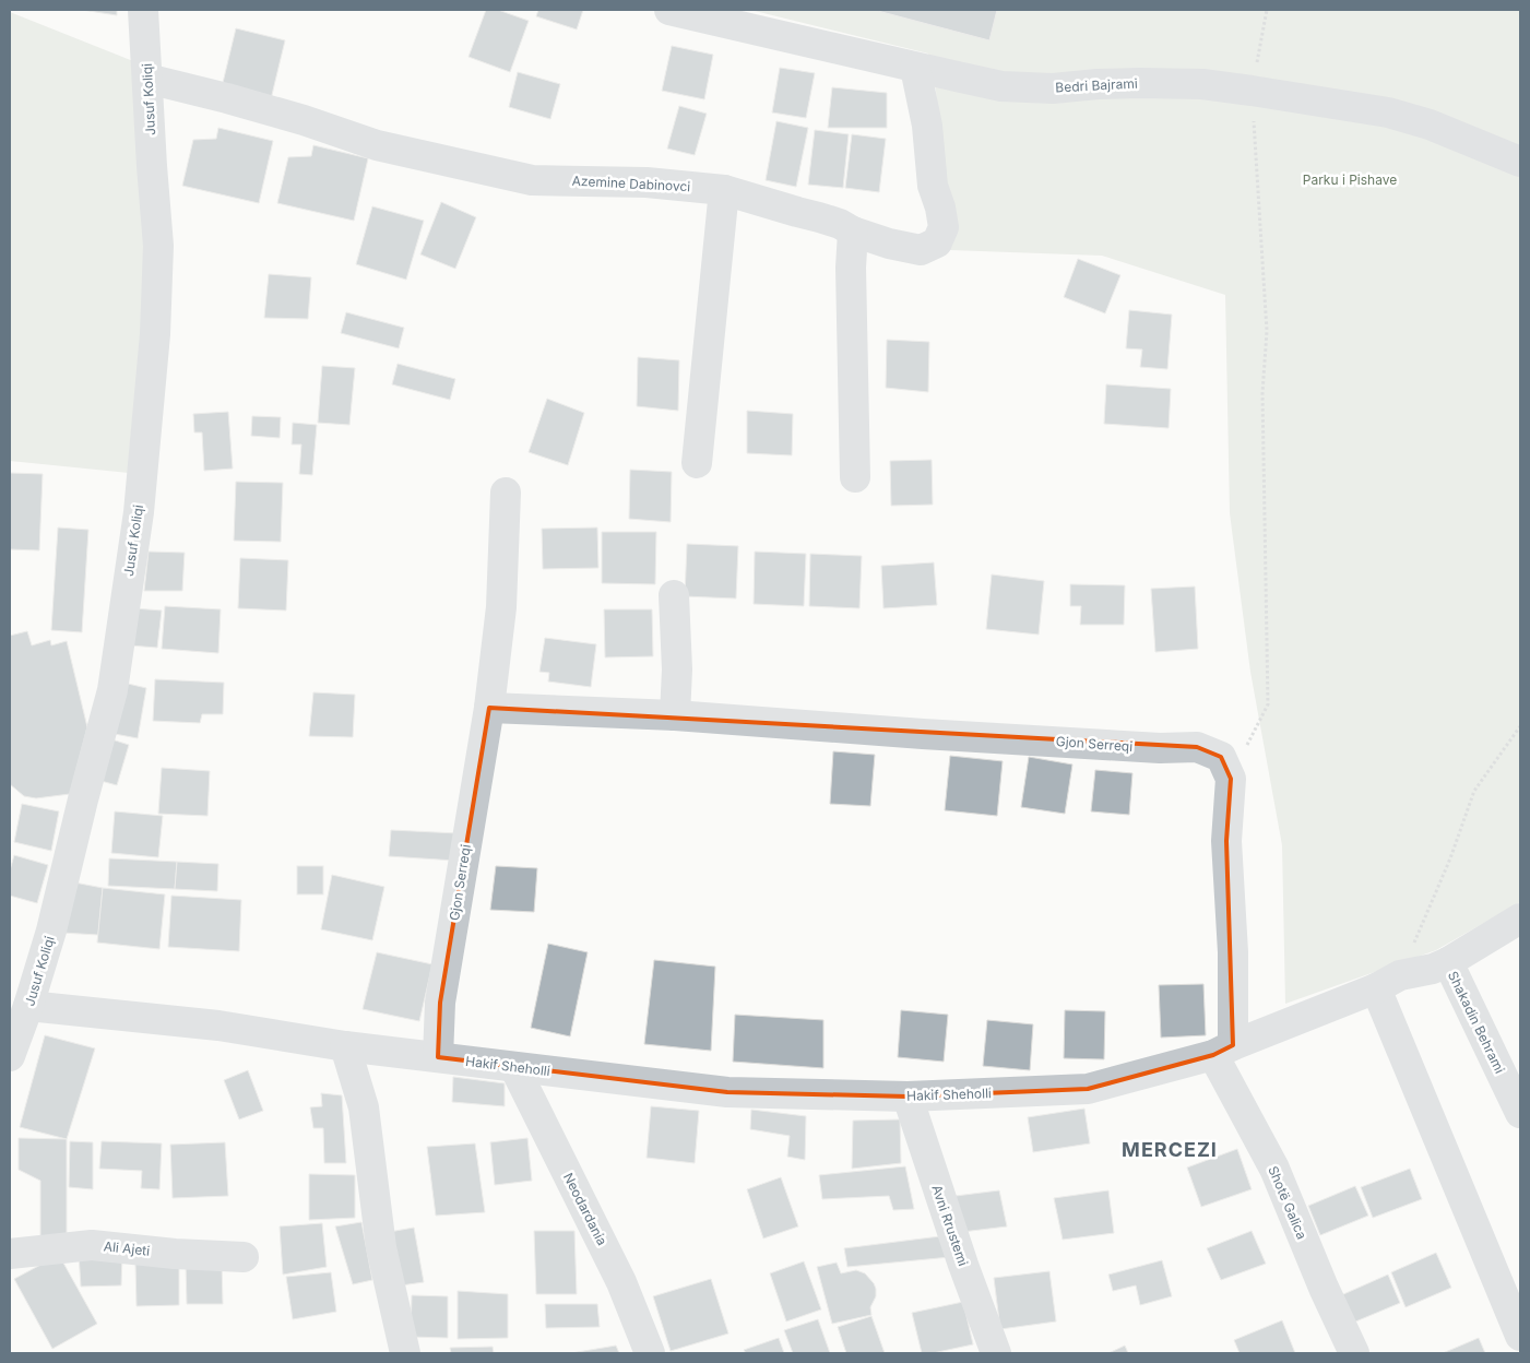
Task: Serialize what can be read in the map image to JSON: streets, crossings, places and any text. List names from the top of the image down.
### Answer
{
  "streets": {
    "street": [
      "Bedri Bajrami",
      "Jusuf Koliqi",
      "Azemine Dabinovci",
      "Gjon Serreqi",
      "Shakadin Behrami",
      "Hakif Sheholli",
      "Shotë Galica",
      "Neodardania",
      "Avni Rrustemi",
      "Ali Ajeti"
    ]
  },
  "crossings": [
    ["Bedri Bajrami", "Azemine Dabinovci"],
    ["Jusuf Koliqi", "Azemine Dabinovci"],
    ["Jusuf Koliqi", "Hakif Sheholli"],
    ["Gjon Serreqi", "Hakif Sheholli"],
    ["Gjon Serreqi", "Shotë Galica"],
    ["Shakadin Behrami", "Hakif Sheholli"],
    ["Hakif Sheholli", "Shotë Galica"],
    ["Hakif Sheholli", "Neodardania"],
    ["Hakif Sheholli", "Avni Rrustemi"]
  ],
  "districts": ["MERCEZI"],
  "parks": ["Parku i Pishave"]
}
